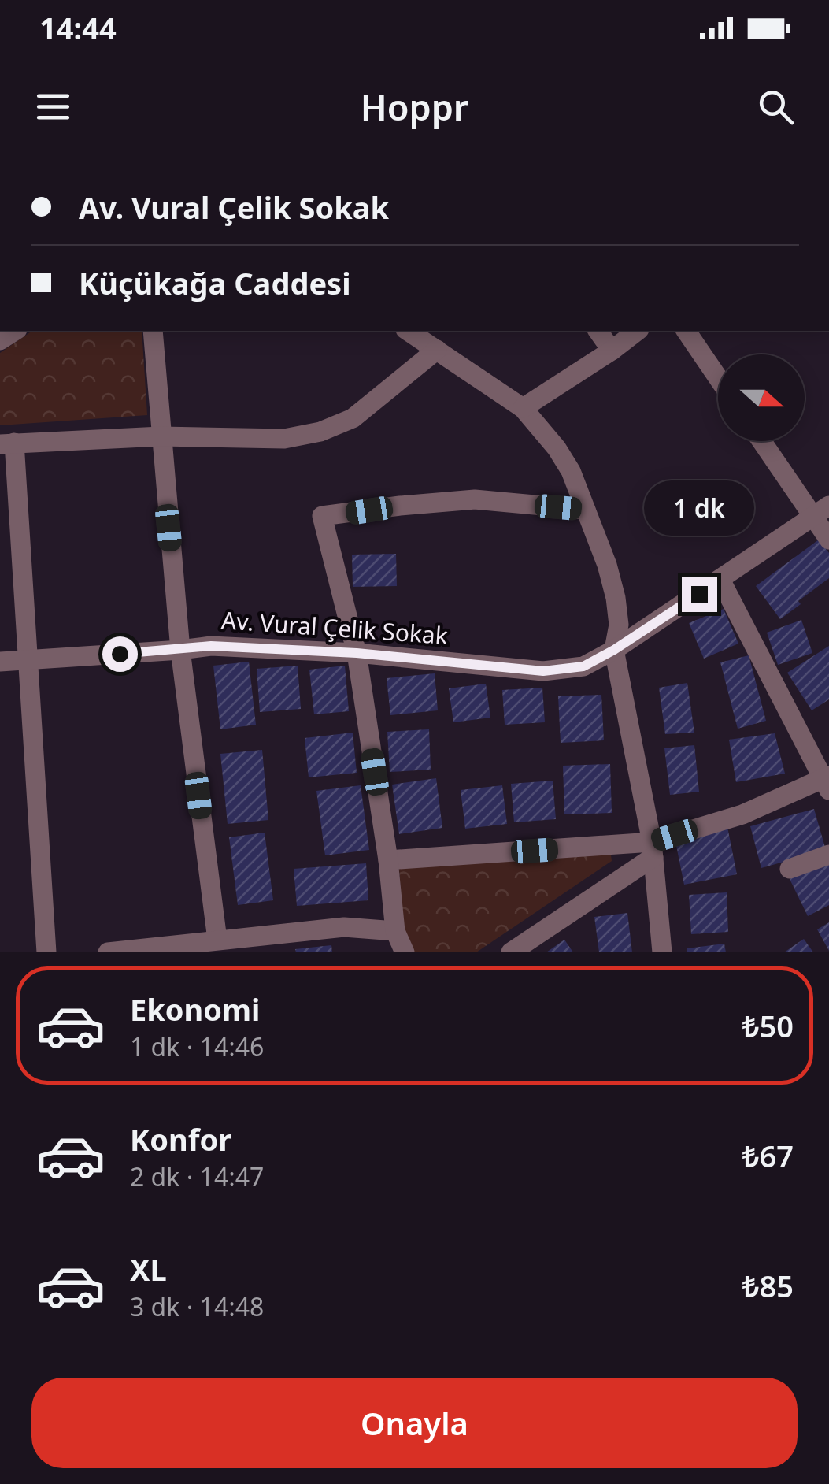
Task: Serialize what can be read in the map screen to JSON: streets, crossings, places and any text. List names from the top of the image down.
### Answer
{
  "streets": {
    "street": ["Av. Vural Çelik Sokak"]
  },
  "north": "right",
  "page": {
    "status": "14:44",
    "header": "Hoppr",
    "banner": ["Av. Vural Çelik Sokak", "Küçükağa Caddesi"],
    "bubble": "1 dk",
    "list": [
      {
        "name": "Ekonomi",
        "note": "1 dk · 14:46",
        "value": "₺50"
      },
      {
        "name": "Konfor",
        "note": "2 dk · 14:47",
        "value": "₺67"
      },
      {
        "name": "XL",
        "note": "3 dk · 14:48",
        "value": "₺85"
      }
    ],
    "buttons": "Onayla"
  }
}
